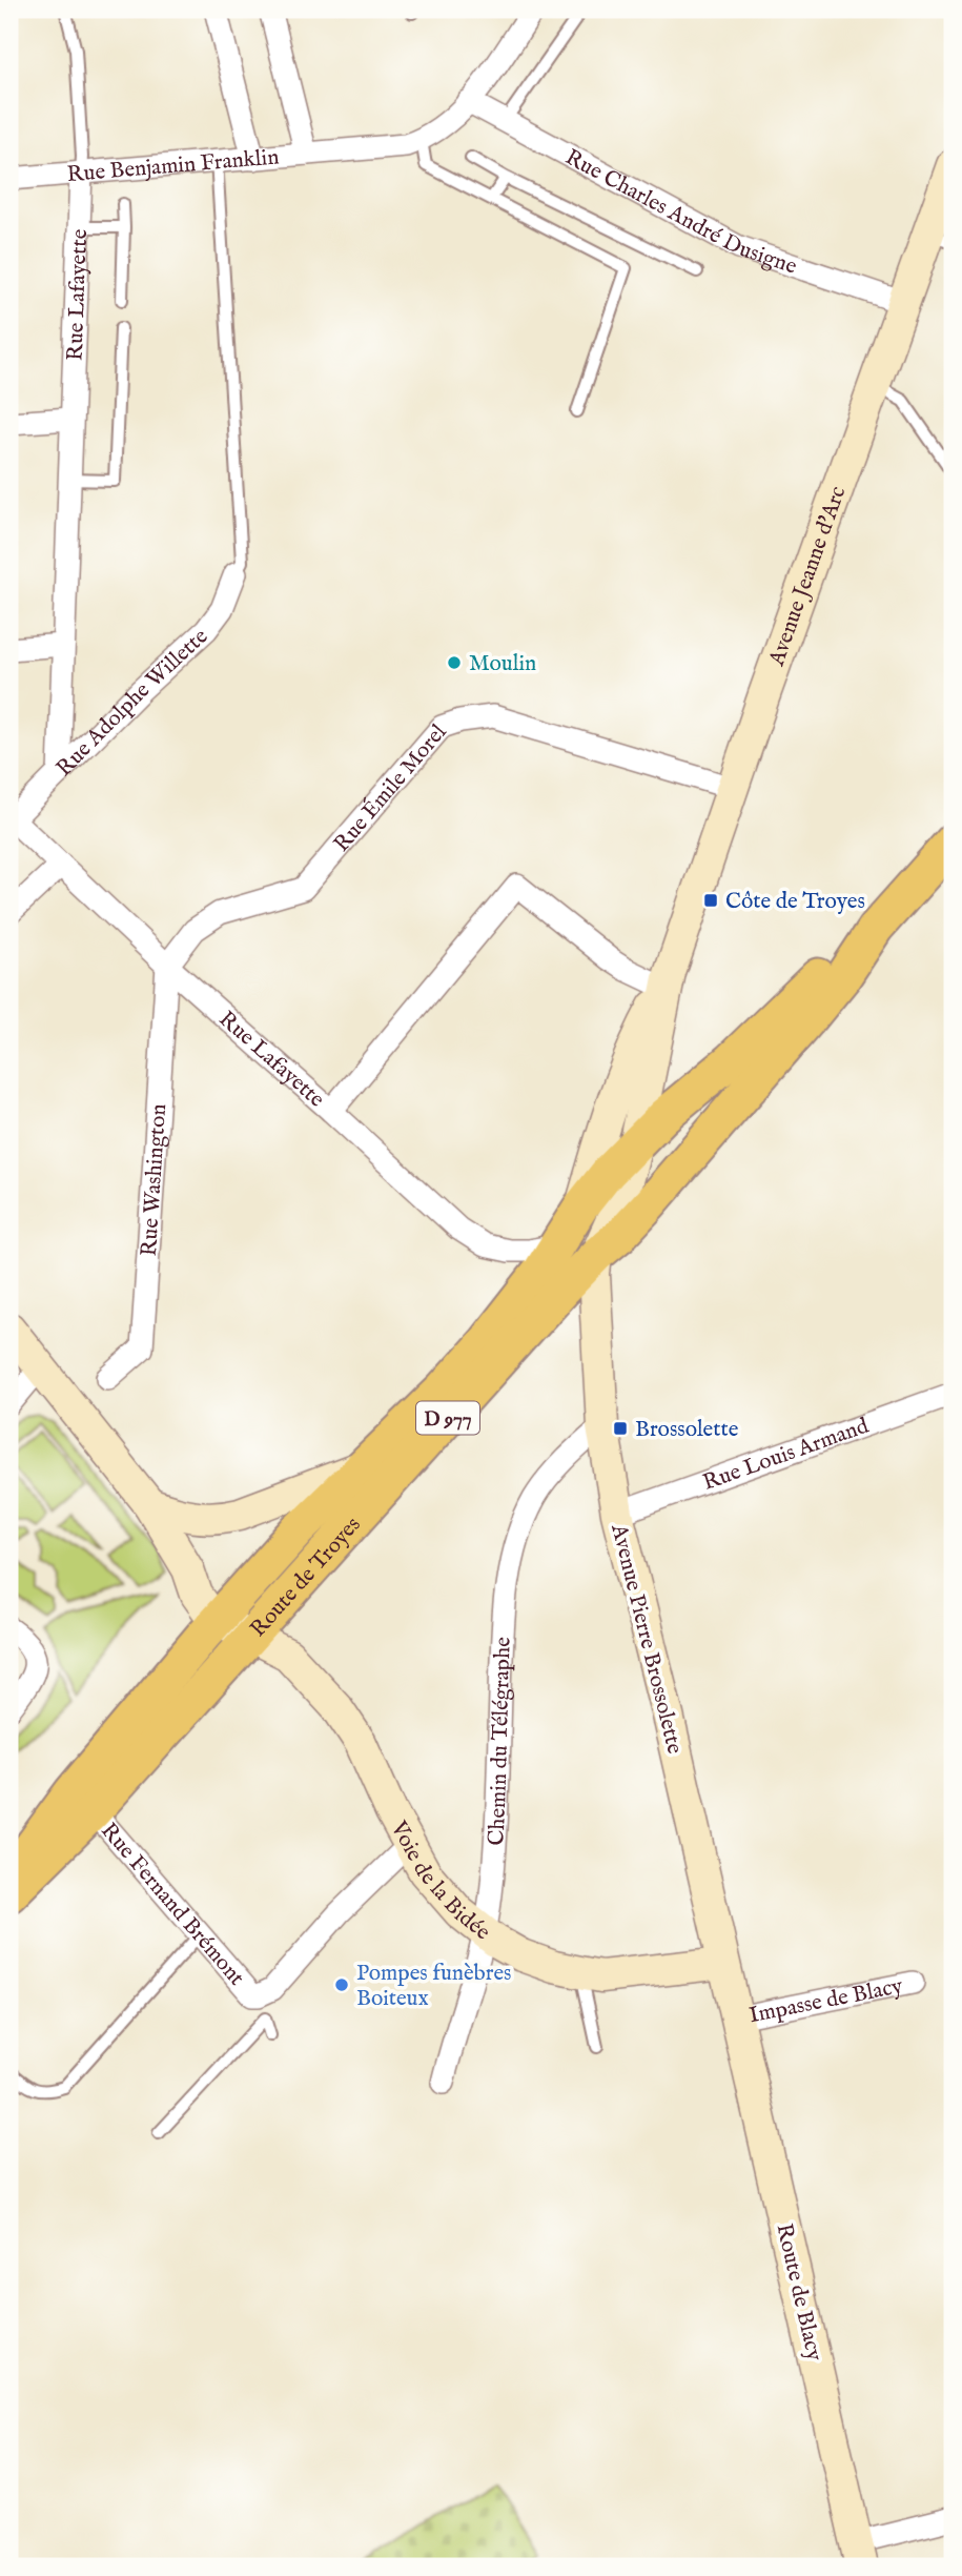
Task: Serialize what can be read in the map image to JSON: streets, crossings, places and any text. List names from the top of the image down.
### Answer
{
  "streets": {
    "main road": [
      "Avenue Jeanne d'Arc",
      "D 977",
      "Route de Troyes",
      "Avenue Pierre Brossolette",
      "Voie de la Bidée",
      "Route de Blacy"
    ],
    "street": [
      "Rue Benjamin Franklin",
      "Rue Charles André Dusigne",
      "Rue Lafayette",
      "Rue Adolphe Willette",
      "Rue Émile Morel",
      "Rue Washington",
      "Rue Louis Armand",
      "Chemin du Télégraphe",
      "Rue Fernand Brémont",
      "Impasse de Blacy"
    ]
  },
  "crossings": [
    ["Rue Benjamin Franklin", "Rue Lafayette"],
    ["Rue Charles André Dusigne", "Avenue Jeanne d'Arc"],
    ["Rue Lafayette", "Rue Adolphe Willette"],
    ["Rue Lafayette", "Rue Émile Morel"],
    ["Rue Lafayette", "Rue Washington"],
    ["Rue Lafayette", "D 977"],
    ["Avenue Jeanne d'Arc", "Rue Émile Morel"],
    ["Avenue Jeanne d'Arc", "D 977"],
    ["Avenue Jeanne d'Arc", "Route de Troyes"],
    ["Avenue Jeanne d'Arc", "Avenue Pierre Brossolette"],
    ["Rue Émile Morel", "Rue Washington"],
    ["D 977", "Route de Troyes"],
    ["D 977", "Avenue Pierre Brossolette"],
    ["D 977", "Voie de la Bidée"],
    ["Rue Louis Armand", "Avenue Pierre Brossolette"],
    ["Route de Troyes", "Avenue Pierre Brossolette"],
    ["Route de Troyes", "Voie de la Bidée"],
    ["Route de Troyes", "Rue Fernand Brémont"],
    ["Avenue Pierre Brossolette", "Chemin du Télégraphe"],
    ["Avenue Pierre Brossolette", "Voie de la Bidée"],
    ["Avenue Pierre Brossolette", "Impasse de Blacy"],
    ["Avenue Pierre Brossolette", "Route de Blacy"],
    ["Chemin du Télégraphe", "Voie de la Bidée"],
    ["Voie de la Bidée", "Rue Fernand Brémont"],
    ["Impasse de Blacy", "Route de Blacy"]
  ],
  "places": {
    "other": ["Moulin", "Pompes funèbres Boiteux"],
    "transit": ["Côte de Troyes", "Brossolette"]
  }
}
